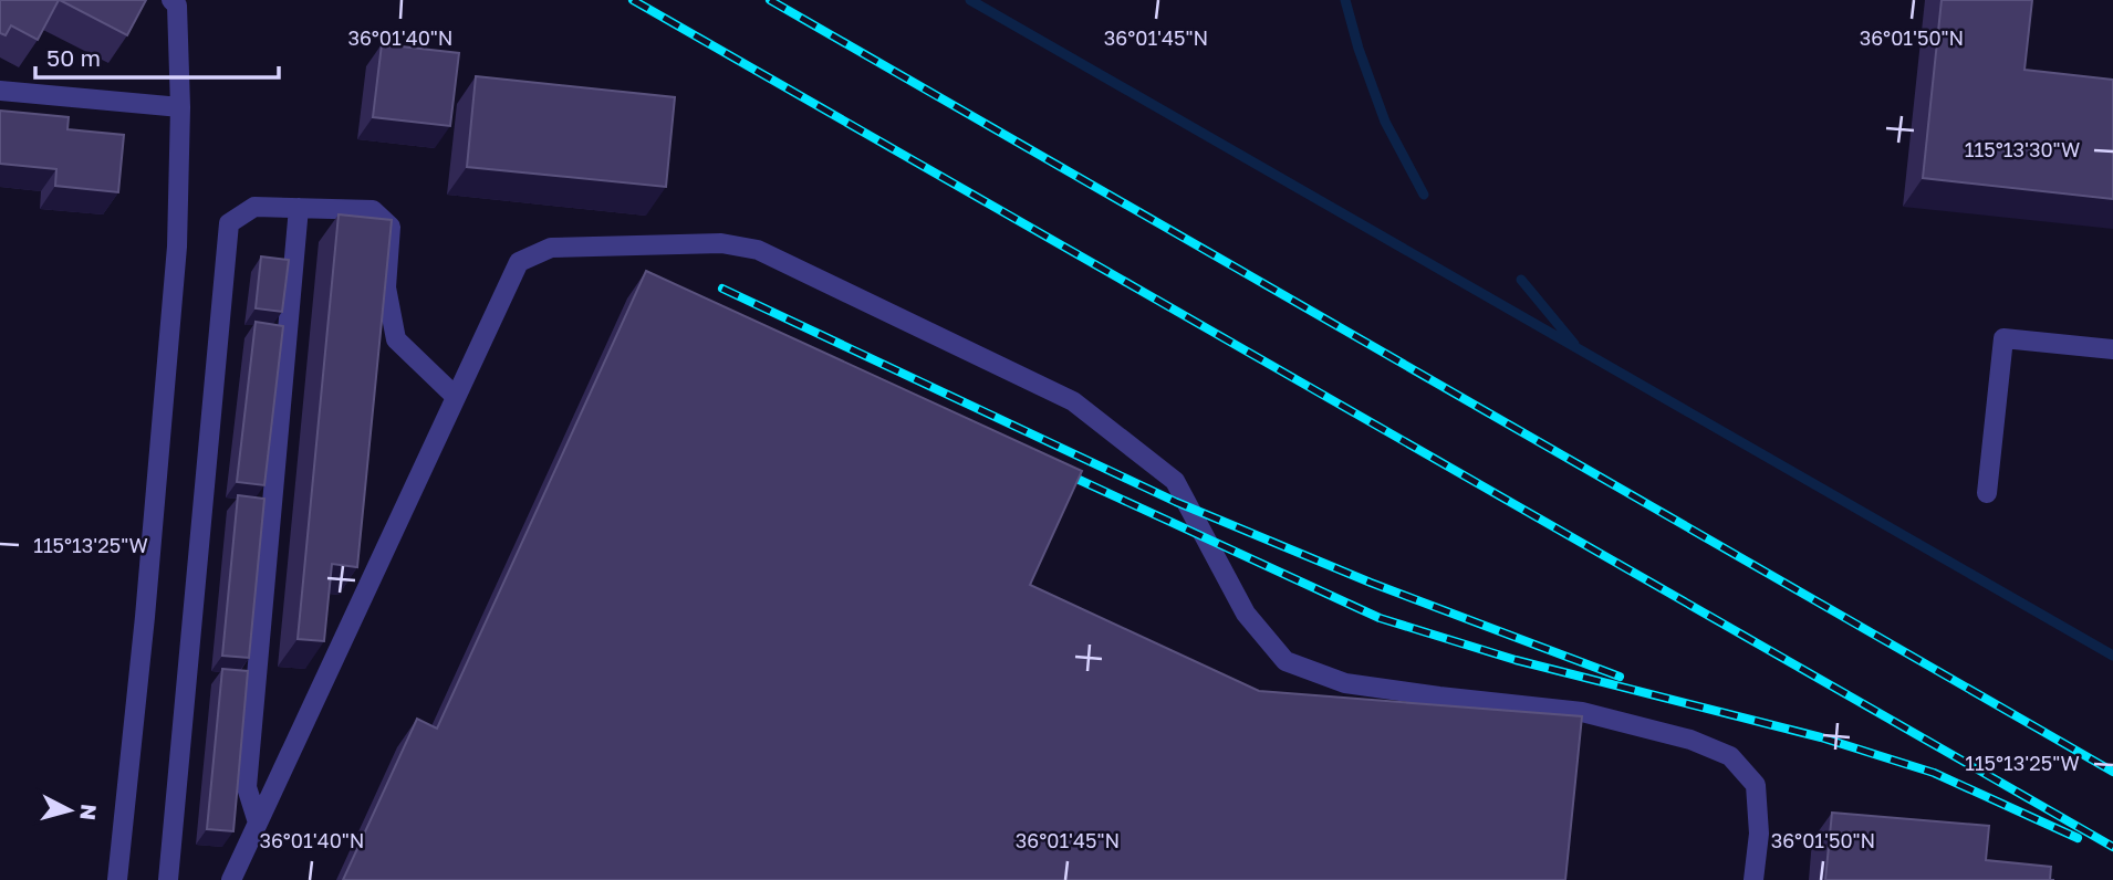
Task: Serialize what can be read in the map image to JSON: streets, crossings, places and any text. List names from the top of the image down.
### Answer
{
  "scale_bar": "50 m",
  "north": "right",
  "coordinates": [
    "36°01'40\"N",
    "36°01'45\"N",
    "36°01'50\"N",
    "115°13'30\"W",
    "115°13'25\"W"
  ]
}
